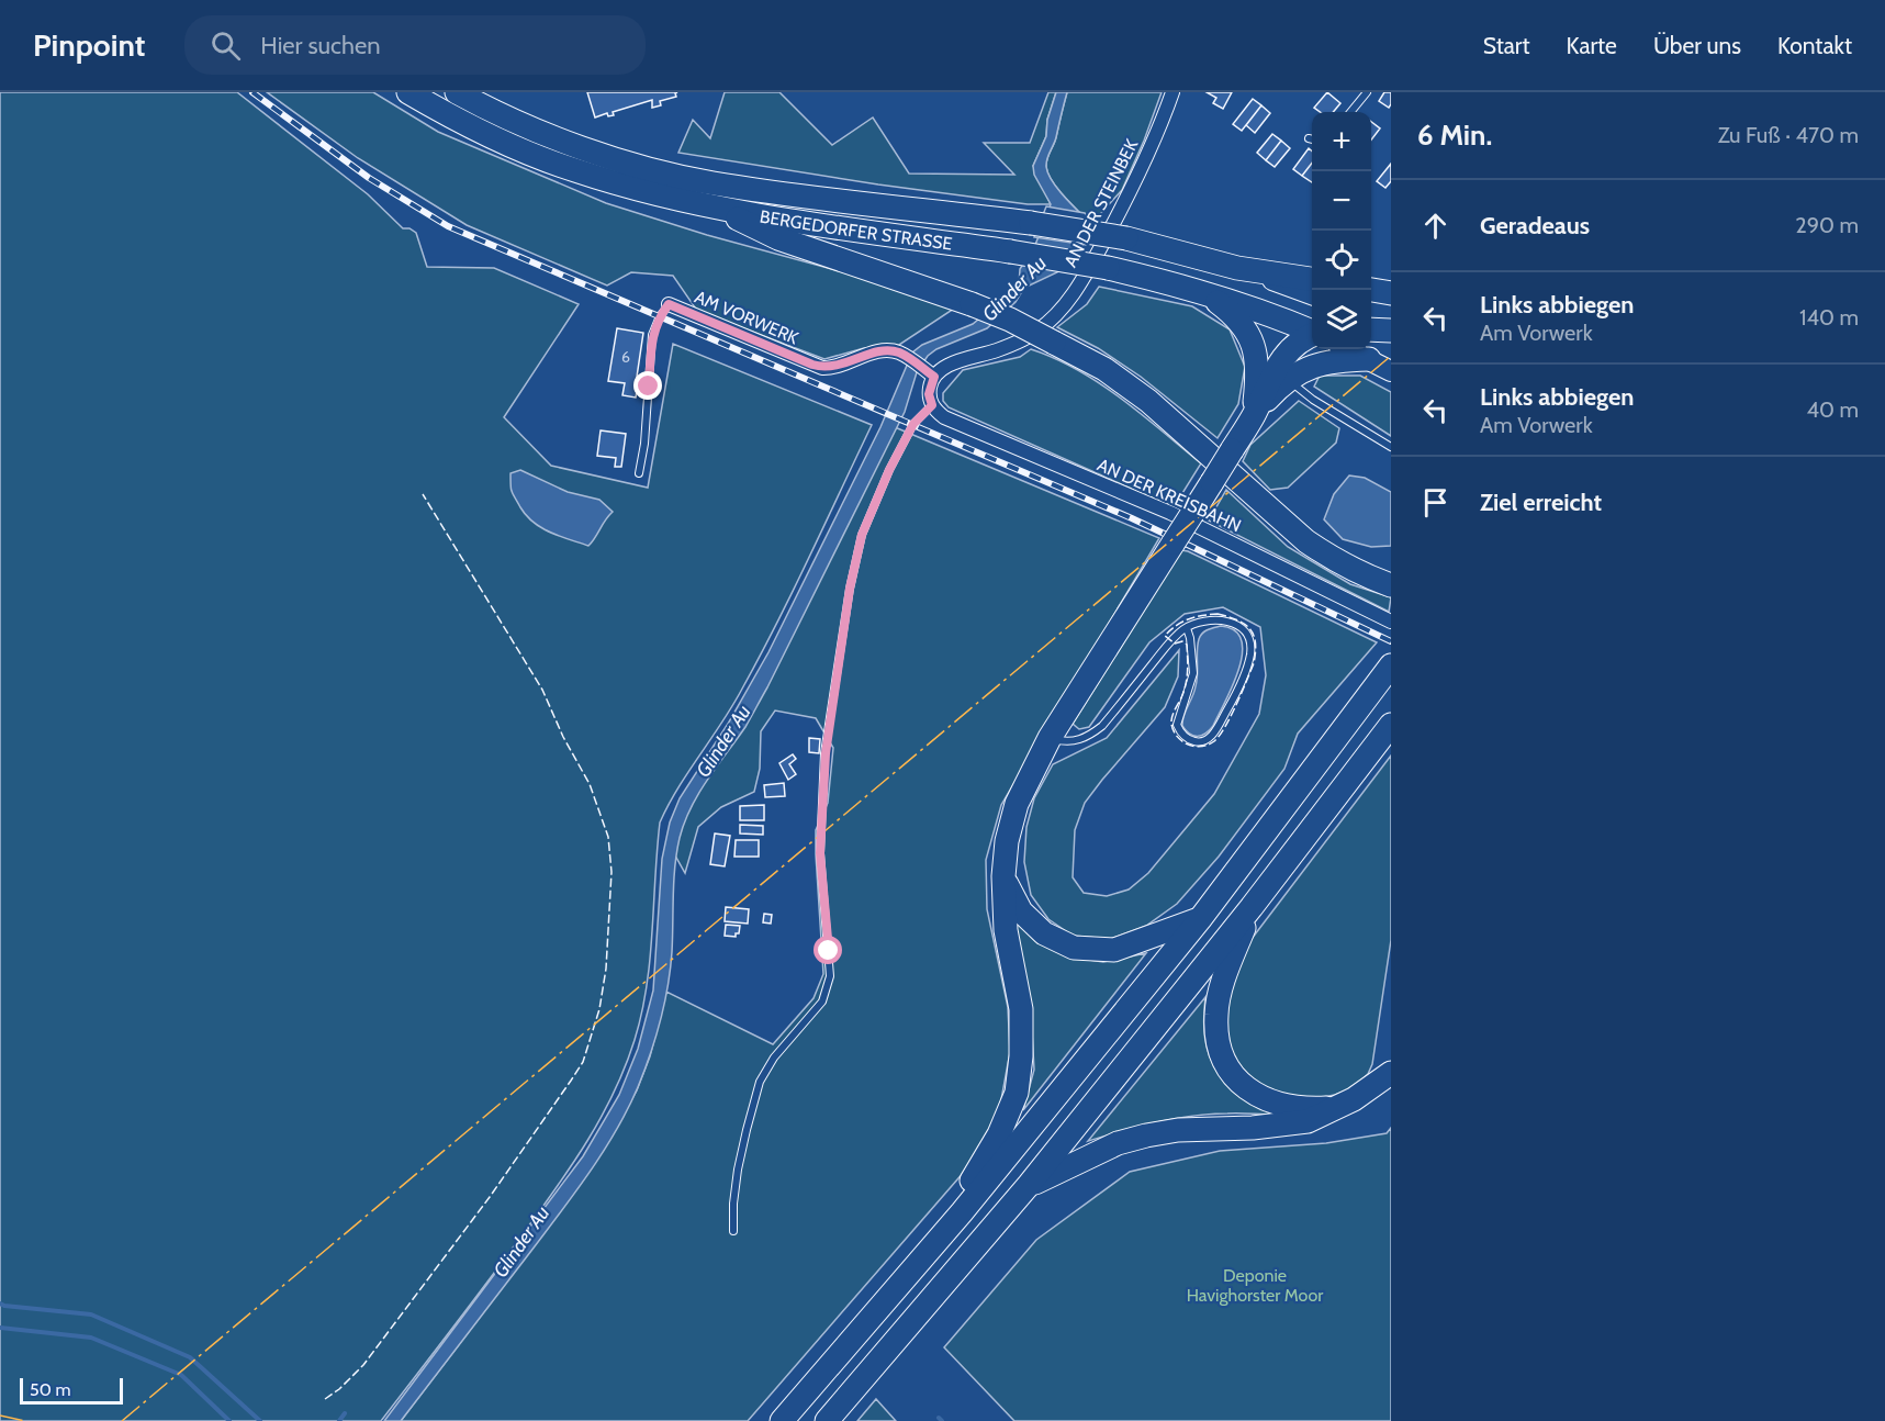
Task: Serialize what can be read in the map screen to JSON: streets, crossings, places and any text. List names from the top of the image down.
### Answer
{
  "streets": {
    "highway": ["BERGEDORFER STRASSE"],
    "street": ["AN DER STEINBEK", "AM VORWERK", "AN DER KREISBAHN"]
  },
  "crossings": [
    ["AN DER STEINBEK", "AM VORWERK"]
  ],
  "water": ["Glinder Au"],
  "parks": ["Deponie Havighorster Moor"],
  "house_numbers": ["6"],
  "scale_bar": "50 m",
  "page": {
    "header": "Pinpoint",
    "search": "Hier suchen",
    "nav": [
      "Start",
      "Karte",
      "Über uns",
      "Kontakt"
    ],
    "heading": ["6 Min.", "Zu Fuß · 470 m"],
    "map_buttons": ["+", "−"],
    "list": [
      ["Geradeaus", "290 m"],
      ["Links abbiegen", "Am Vorwerk", "140 m"],
      ["Links abbiegen", "Am Vorwerk", "40 m"],
      "Ziel erreicht"
    ],
    "scale": "50 m"
  }
}
